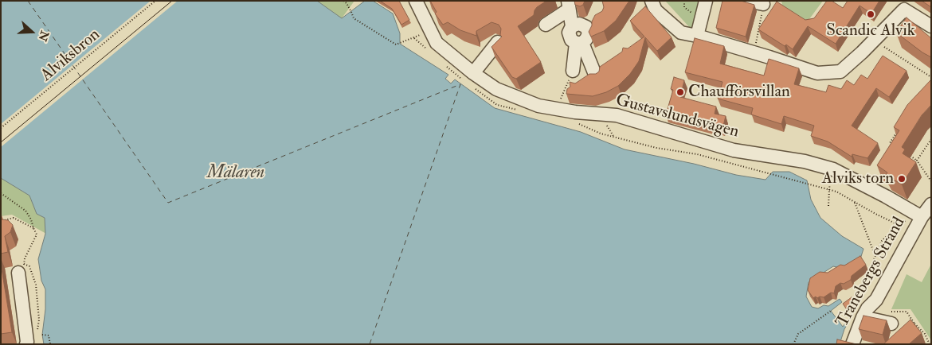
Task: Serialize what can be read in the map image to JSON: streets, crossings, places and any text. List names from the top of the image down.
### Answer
{
  "streets": {
    "street": ["Gustavslundsvägen", "Tranebergs Strand"],
    "path": ["Alviksbron"]
  },
  "crossings": [
    ["Gustavslundsvägen", "Tranebergs Strand"]
  ],
  "water": ["Mälaren"],
  "places": ["Scandic Alvik", "Chaufförsvillan", "Alviks torn"],
  "north": "right"
}
